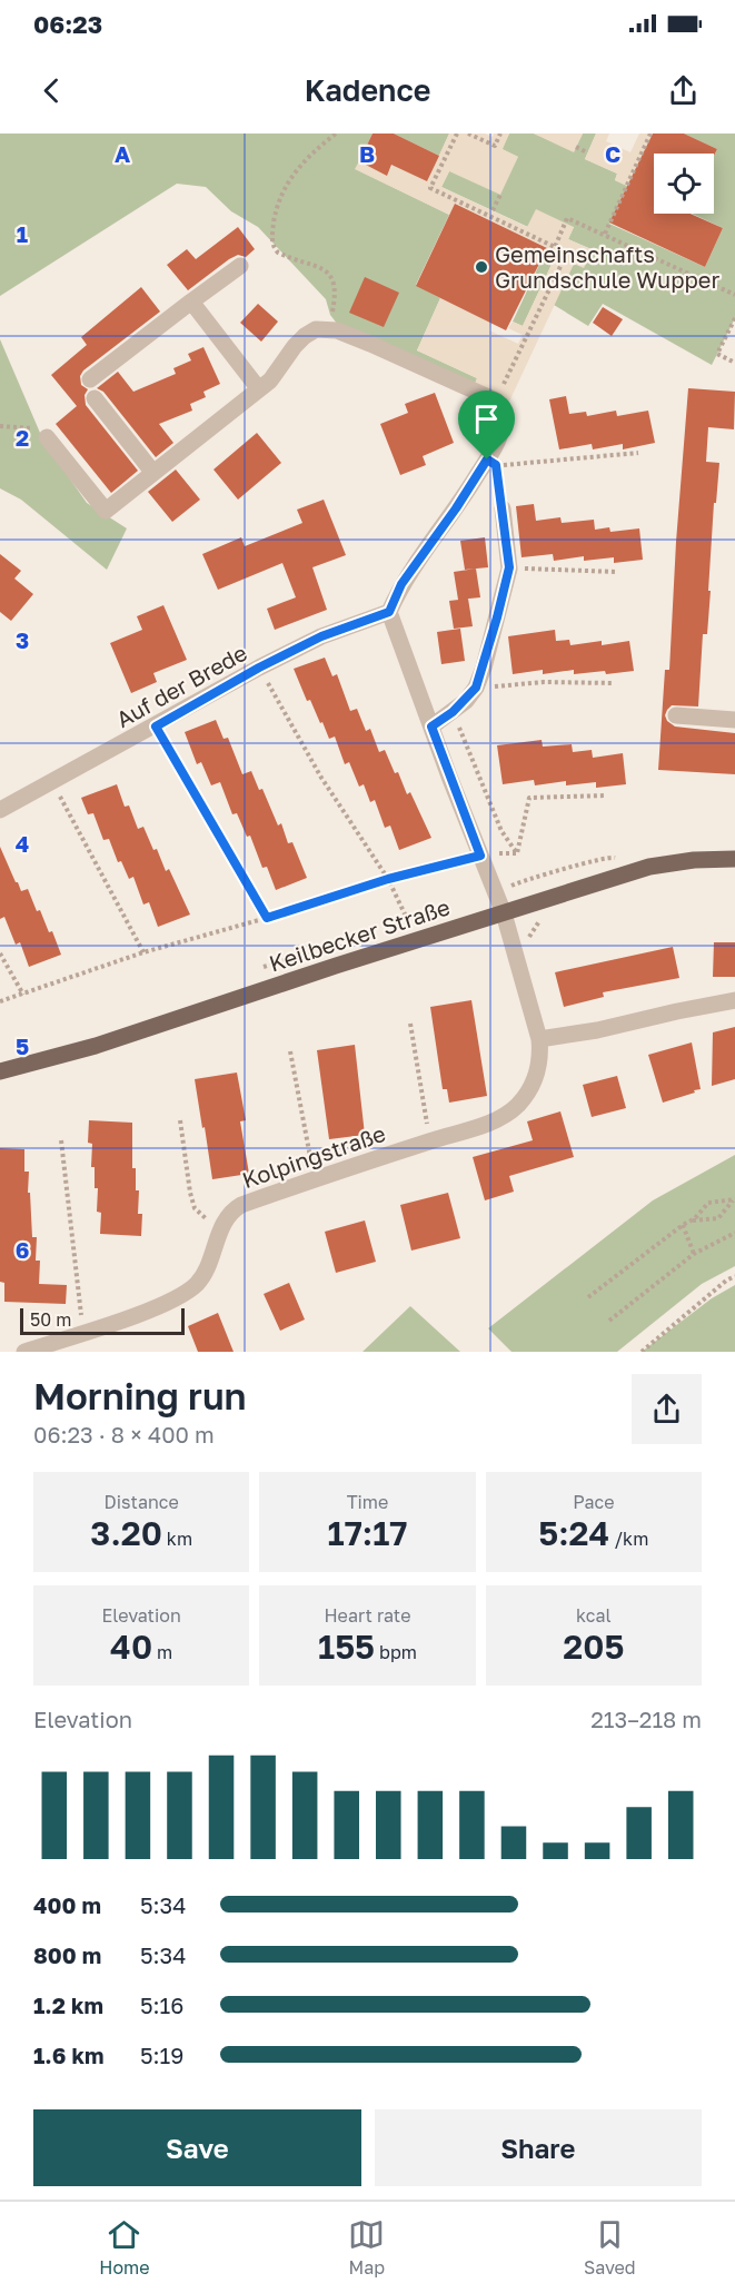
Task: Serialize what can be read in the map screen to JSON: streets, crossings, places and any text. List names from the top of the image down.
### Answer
{
  "streets": {
    "main road": ["Keilbecker Straße"],
    "street": ["Auf der Brede", "Kolpingstraße"]
  },
  "crossings": [
    ["Keilbecker Straße", "Kolpingstraße"]
  ],
  "places": ["Gemeinschafts Grundschule Wupper"],
  "scale_bar": "50 m",
  "page": {
    "status": "06:23",
    "header": "Kadence",
    "scale": "50 m",
    "heading": ["Morning run", "06:23 · 8 × 400 m"],
    "stats": [
      ["Distance", "3.20 km"],
      ["Time", "17:17"],
      ["Pace", "5:24 /km"],
      ["Elevation", "40 m"],
      ["Heart rate", "155 bpm"],
      ["kcal", "205"]
    ],
    "chart": ["Elevation", "213–218 m"],
    "list": [
      {
        "name": "400 m",
        "note": "5:34"
      },
      {
        "name": "800 m",
        "note": "5:34"
      },
      {
        "name": "1.2 km",
        "note": "5:16"
      },
      {
        "name": "1.6 km",
        "note": "5:19"
      }
    ],
    "buttons": ["Save", "Share"],
    "tabs": ["Home", "Map", "Saved"]
  },
  "grid": {
    "columns": ["A", "B", "C"],
    "rows": [
      "1",
      "2",
      "3",
      "4",
      "5",
      "6"
    ]
  }
}
